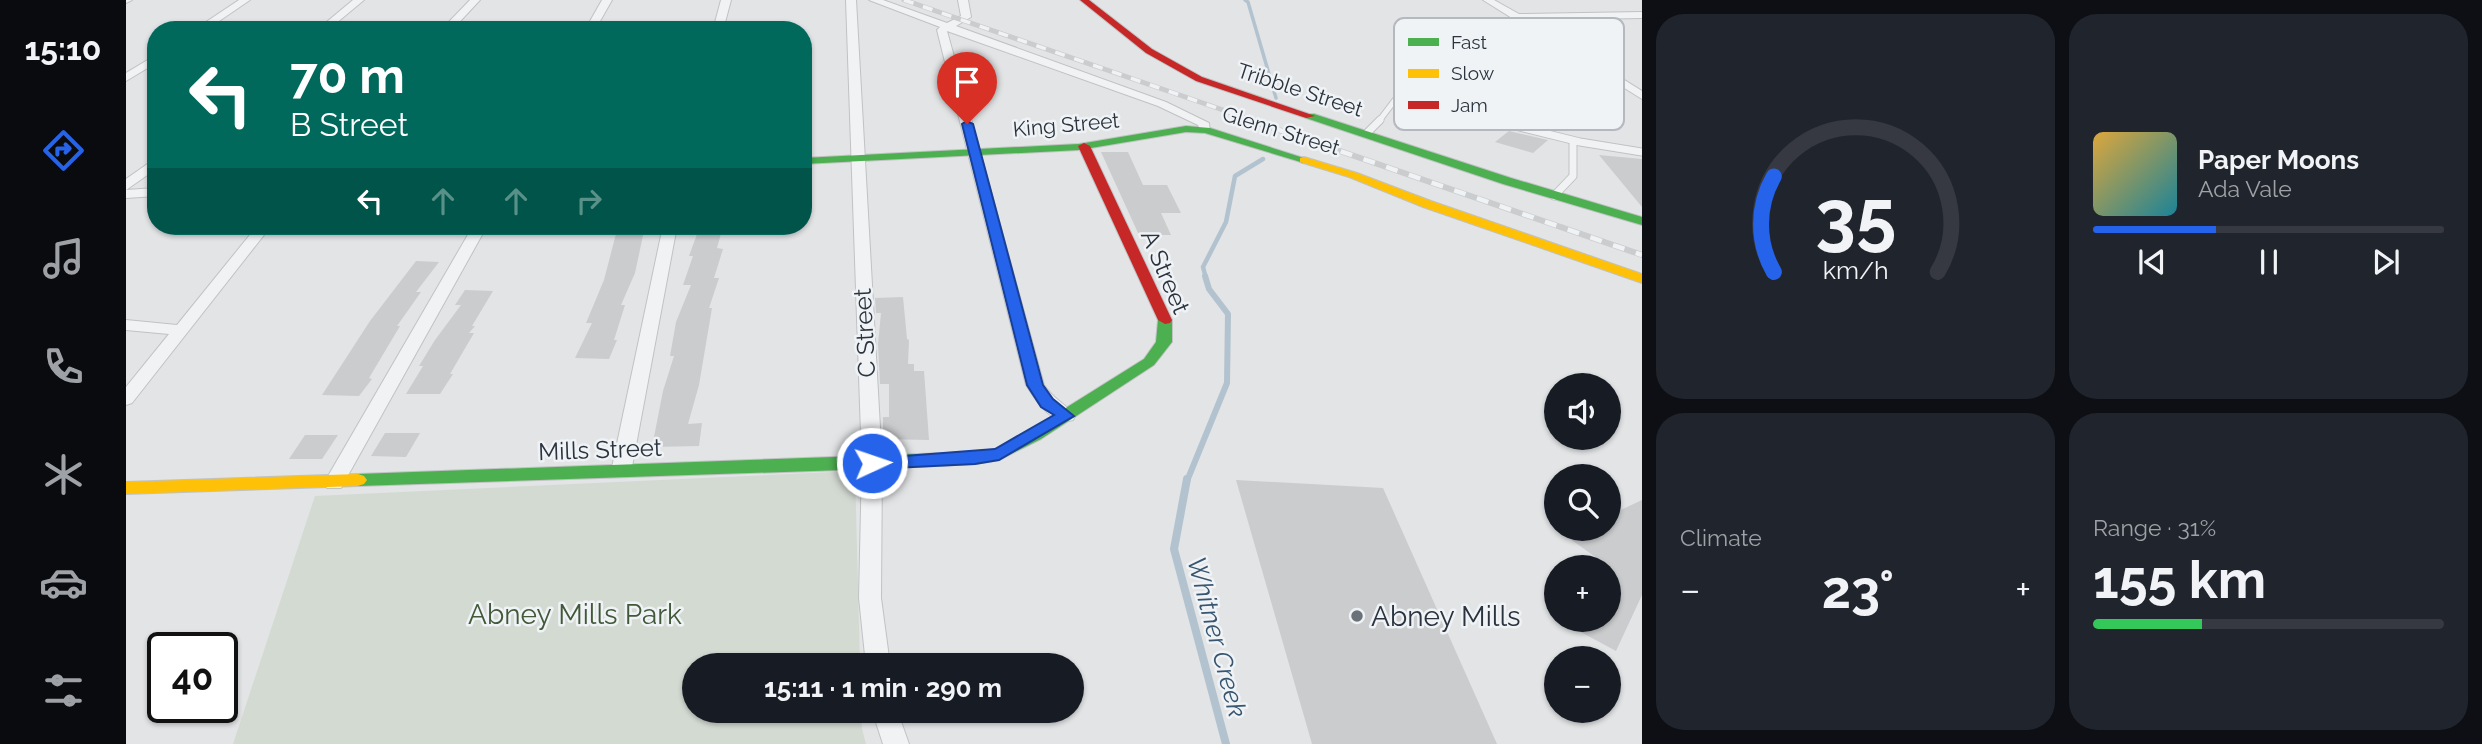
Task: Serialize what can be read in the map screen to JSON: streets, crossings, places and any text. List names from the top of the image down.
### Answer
{
  "streets": {
    "street": [
      "Tribble Street",
      "King Street",
      "Glenn Street",
      "A Street",
      "C Street",
      "Mills Street"
    ]
  },
  "crossings": [
    ["King Street", "Glenn Street"],
    ["King Street", "A Street"],
    ["King Street", "C Street"],
    ["A Street", "Mills Street"],
    ["C Street", "Mills Street"]
  ],
  "water": ["Whitner Creek"],
  "parks": ["Abney Mills Park"],
  "places": ["Abney Mills"],
  "legend": ["Fast", "Slow", "Jam"],
  "page": {
    "tabs": "15:10",
    "turn": ["70 m", "B Street"],
    "song": ["Paper Moons", "Ada Vale"],
    "map_buttons": ["+", "−"],
    "tile": [
      "Climate",
      ["Range · 31%", "155 km"]
    ],
    "heat": ["−", "23°", "+"],
    "limit": "40",
    "trip": "15:11 · 1 min · 290 m",
    "gauge": ["35", "km/h"]
  }
}
